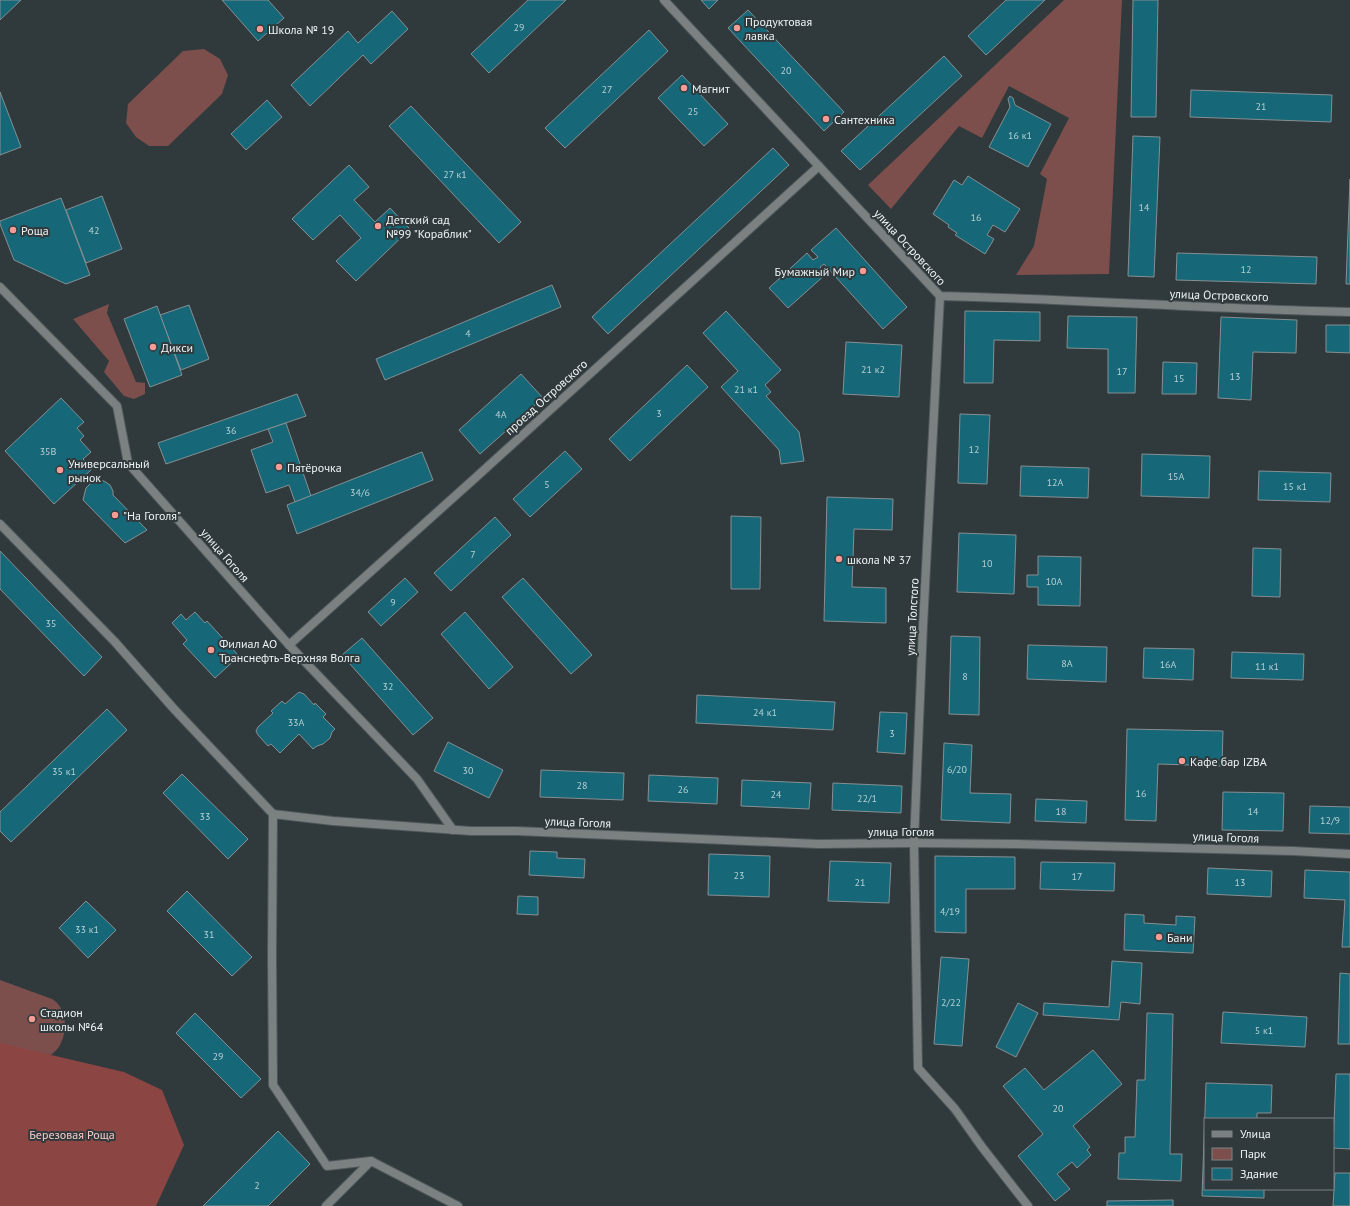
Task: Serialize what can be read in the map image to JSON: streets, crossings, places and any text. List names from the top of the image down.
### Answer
{
  "streets": {
    "street": [
      "улица Островского",
      "проезд Островского",
      "улица Гоголя",
      "улица Толстого"
    ]
  },
  "crossings": [
    ["улица Островского", "проезд Островского"],
    ["улица Островского", "улица Толстого"],
    ["проезд Островского", "улица Гоголя"],
    ["улица Гоголя", "улица Толстого"]
  ],
  "parks": ["Березовая Роща"],
  "places": [
    "Продуктовая лавка",
    "Школа № 19",
    "Магнит",
    "Сантехника",
    "Детский сад №99 \"Кораблик\"",
    "Роща",
    "Бумажный Мир",
    "Дикси",
    "Пятёрочка",
    "Универсальный рынок",
    "\"На Гоголя\"",
    "школа № 37",
    "Филиал АО Транснефть-Верхняя Волга",
    "Кафе бар IZBA",
    "Бани",
    "Стадион школы №64"
  ],
  "house_numbers": [
    "29",
    "20",
    "27",
    "21",
    "25",
    "16 к1",
    "27 к1",
    "14",
    "16",
    "42",
    "12",
    "4",
    "21 к2",
    "17",
    "13",
    "15",
    "21 к1",
    "3",
    "4А",
    "36",
    "12",
    "35В",
    "15А",
    "12А",
    "5",
    "15 к1",
    "34/6",
    "7",
    "10",
    "10А",
    "9",
    "35",
    "8А",
    "16А",
    "11 к1",
    "8",
    "32",
    "24 к1",
    "33А",
    "3",
    "6/20",
    "30",
    "35 к1",
    "28",
    "26",
    "16",
    "24",
    "22/1",
    "18",
    "14",
    "33",
    "12/9",
    "23",
    "17",
    "21",
    "13",
    "4/19",
    "33 к1",
    "31",
    "2/22",
    "5 к1",
    "29",
    "20",
    "2"
  ],
  "legend": ["Улица", "Парк", "Здание"]
}
